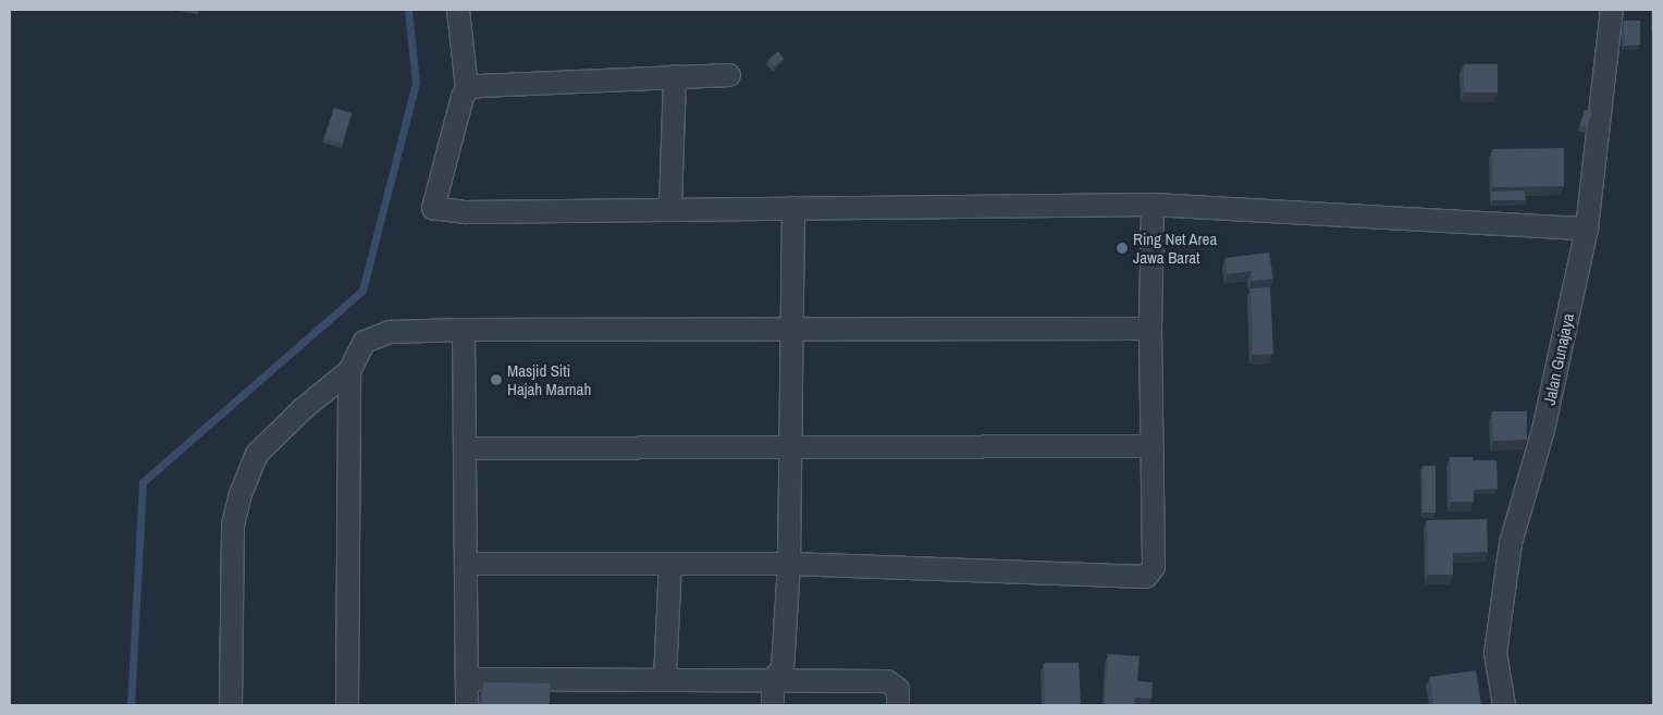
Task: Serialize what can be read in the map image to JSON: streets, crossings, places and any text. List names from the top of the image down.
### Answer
{
  "streets": {
    "street": ["Jalan Gunajaya"]
  },
  "places": ["Ring Net Area Jawa Barat", "Masjid Siti Hajah Marnah"]
}
